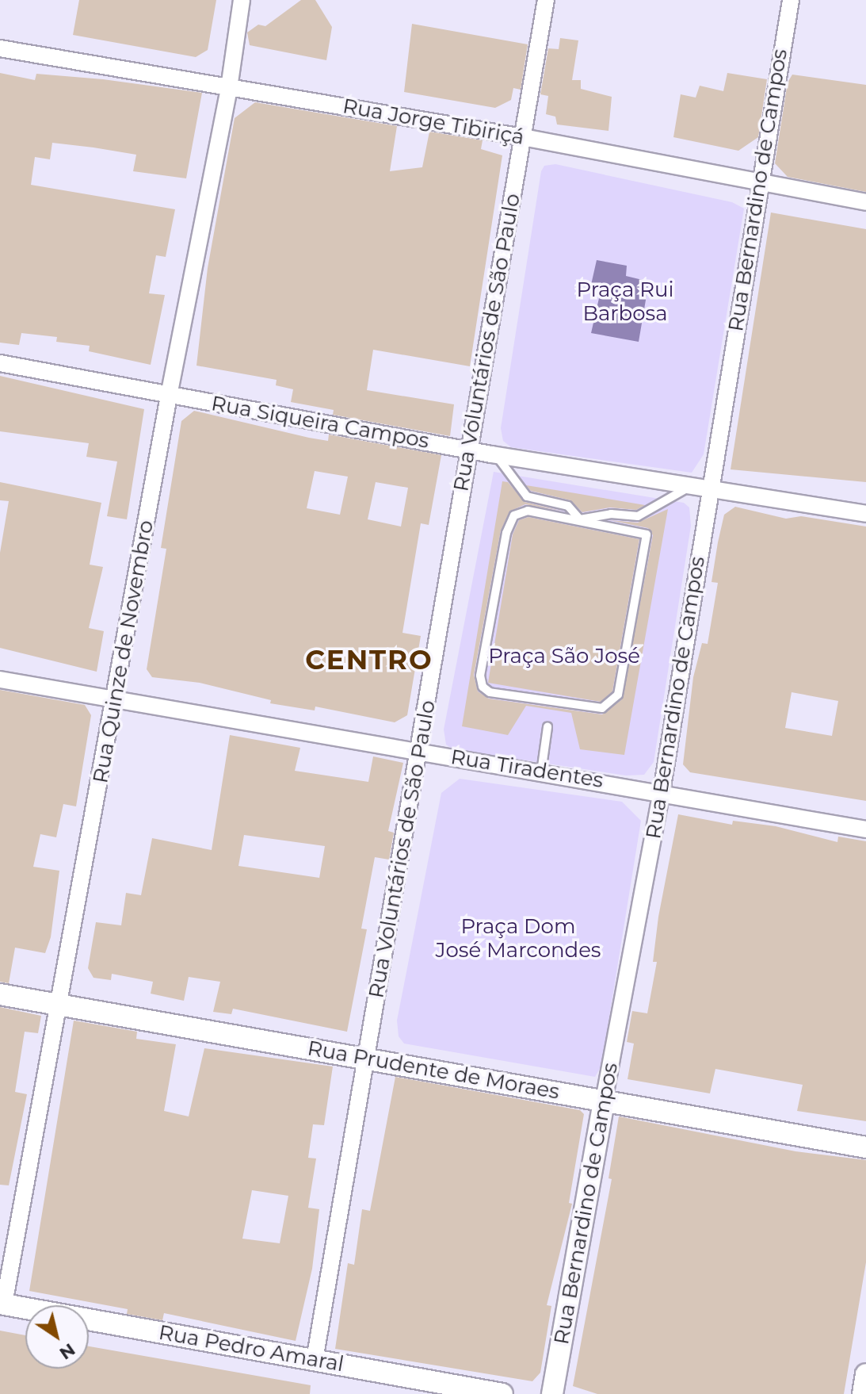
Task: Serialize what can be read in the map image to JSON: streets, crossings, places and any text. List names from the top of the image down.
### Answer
{
  "streets": {
    "street": [
      "Rua Jorge Tibiriçá",
      "Rua Bernardino de Campos",
      "Rua Voluntários de São Paulo",
      "Rua Siqueira Campos",
      "Rua Quinze de Novembro",
      "Rua Tiradentes",
      "Rua Prudente de Moraes",
      "Rua Pedro Amaral"
    ]
  },
  "crossings": [
    ["Rua Jorge Tibiriçá", "Rua Bernardino de Campos"],
    ["Rua Jorge Tibiriçá", "Rua Voluntários de São Paulo"],
    ["Rua Jorge Tibiriçá", "Rua Quinze de Novembro"],
    ["Rua Bernardino de Campos", "Rua Siqueira Campos"],
    ["Rua Bernardino de Campos", "Rua Tiradentes"],
    ["Rua Bernardino de Campos", "Rua Prudente de Moraes"],
    ["Rua Voluntários de São Paulo", "Rua Siqueira Campos"],
    ["Rua Voluntários de São Paulo", "Rua Tiradentes"],
    ["Rua Voluntários de São Paulo", "Rua Prudente de Moraes"],
    ["Rua Voluntários de São Paulo", "Rua Pedro Amaral"],
    ["Rua Siqueira Campos", "Rua Quinze de Novembro"],
    ["Rua Quinze de Novembro", "Rua Tiradentes"],
    ["Rua Quinze de Novembro", "Rua Prudente de Moraes"],
    ["Rua Quinze de Novembro", "Rua Pedro Amaral"]
  ],
  "districts": ["CENTRO"],
  "parks": ["Praça Rui Barbosa", "Praça São José", "Praça Dom José Marcondes"],
  "north": "bottom right"
}
